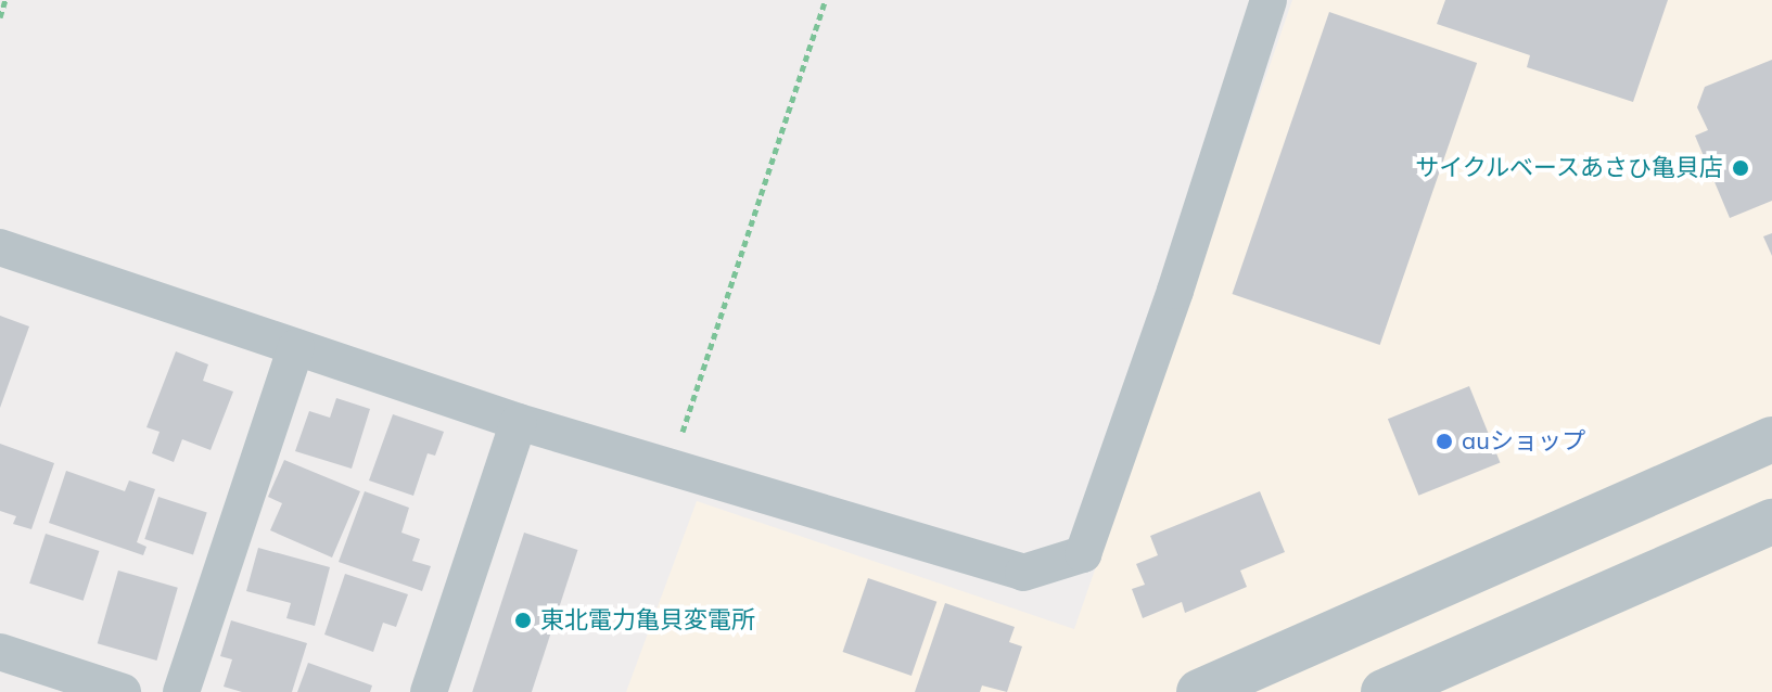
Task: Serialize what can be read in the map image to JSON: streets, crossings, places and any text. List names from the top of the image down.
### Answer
{
  "places": ["サイクルベースあさひ亀貝店", "auショップ", "東北電力亀貝変電所"]
}
